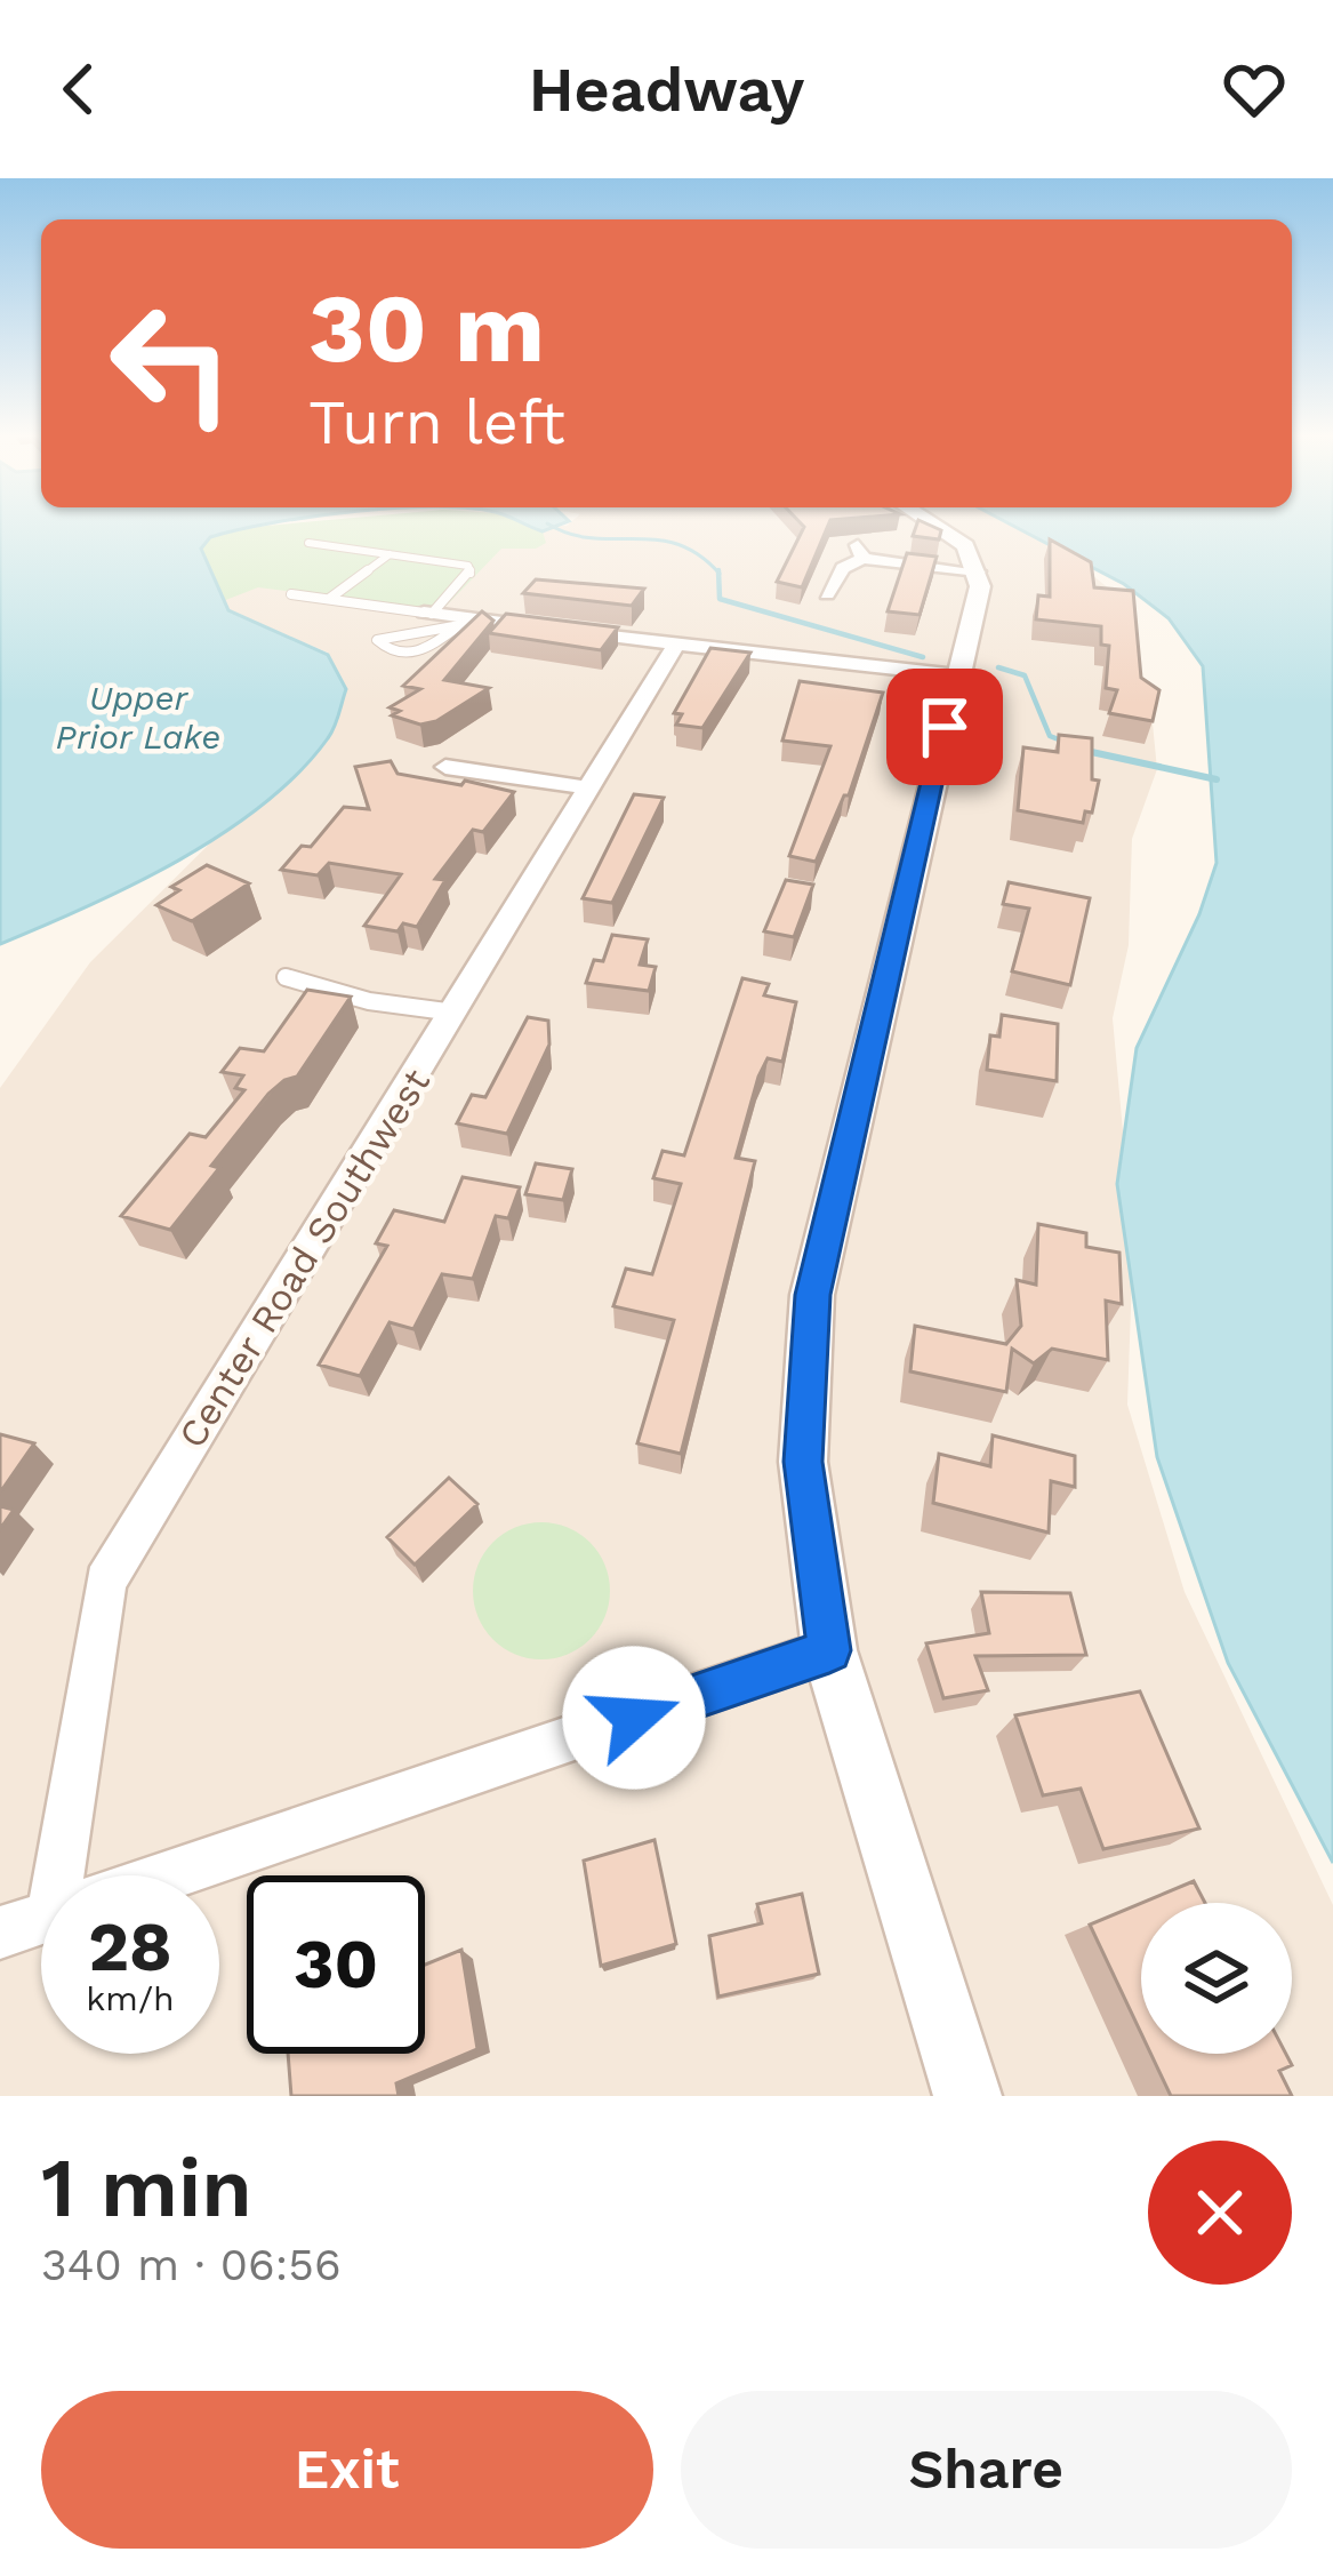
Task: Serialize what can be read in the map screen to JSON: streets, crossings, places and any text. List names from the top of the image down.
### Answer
{
  "streets": {
    "street": ["Center Road Southwest"]
  },
  "water": ["Upper Prior Lake"],
  "page": {
    "header": "Headway",
    "turn": ["30 m", "Turn left"],
    "speed": "28 km/h",
    "limit": "30",
    "heading": ["1 min", "340 m · 06:56"],
    "buttons": ["Exit", "Share"]
  }
}
